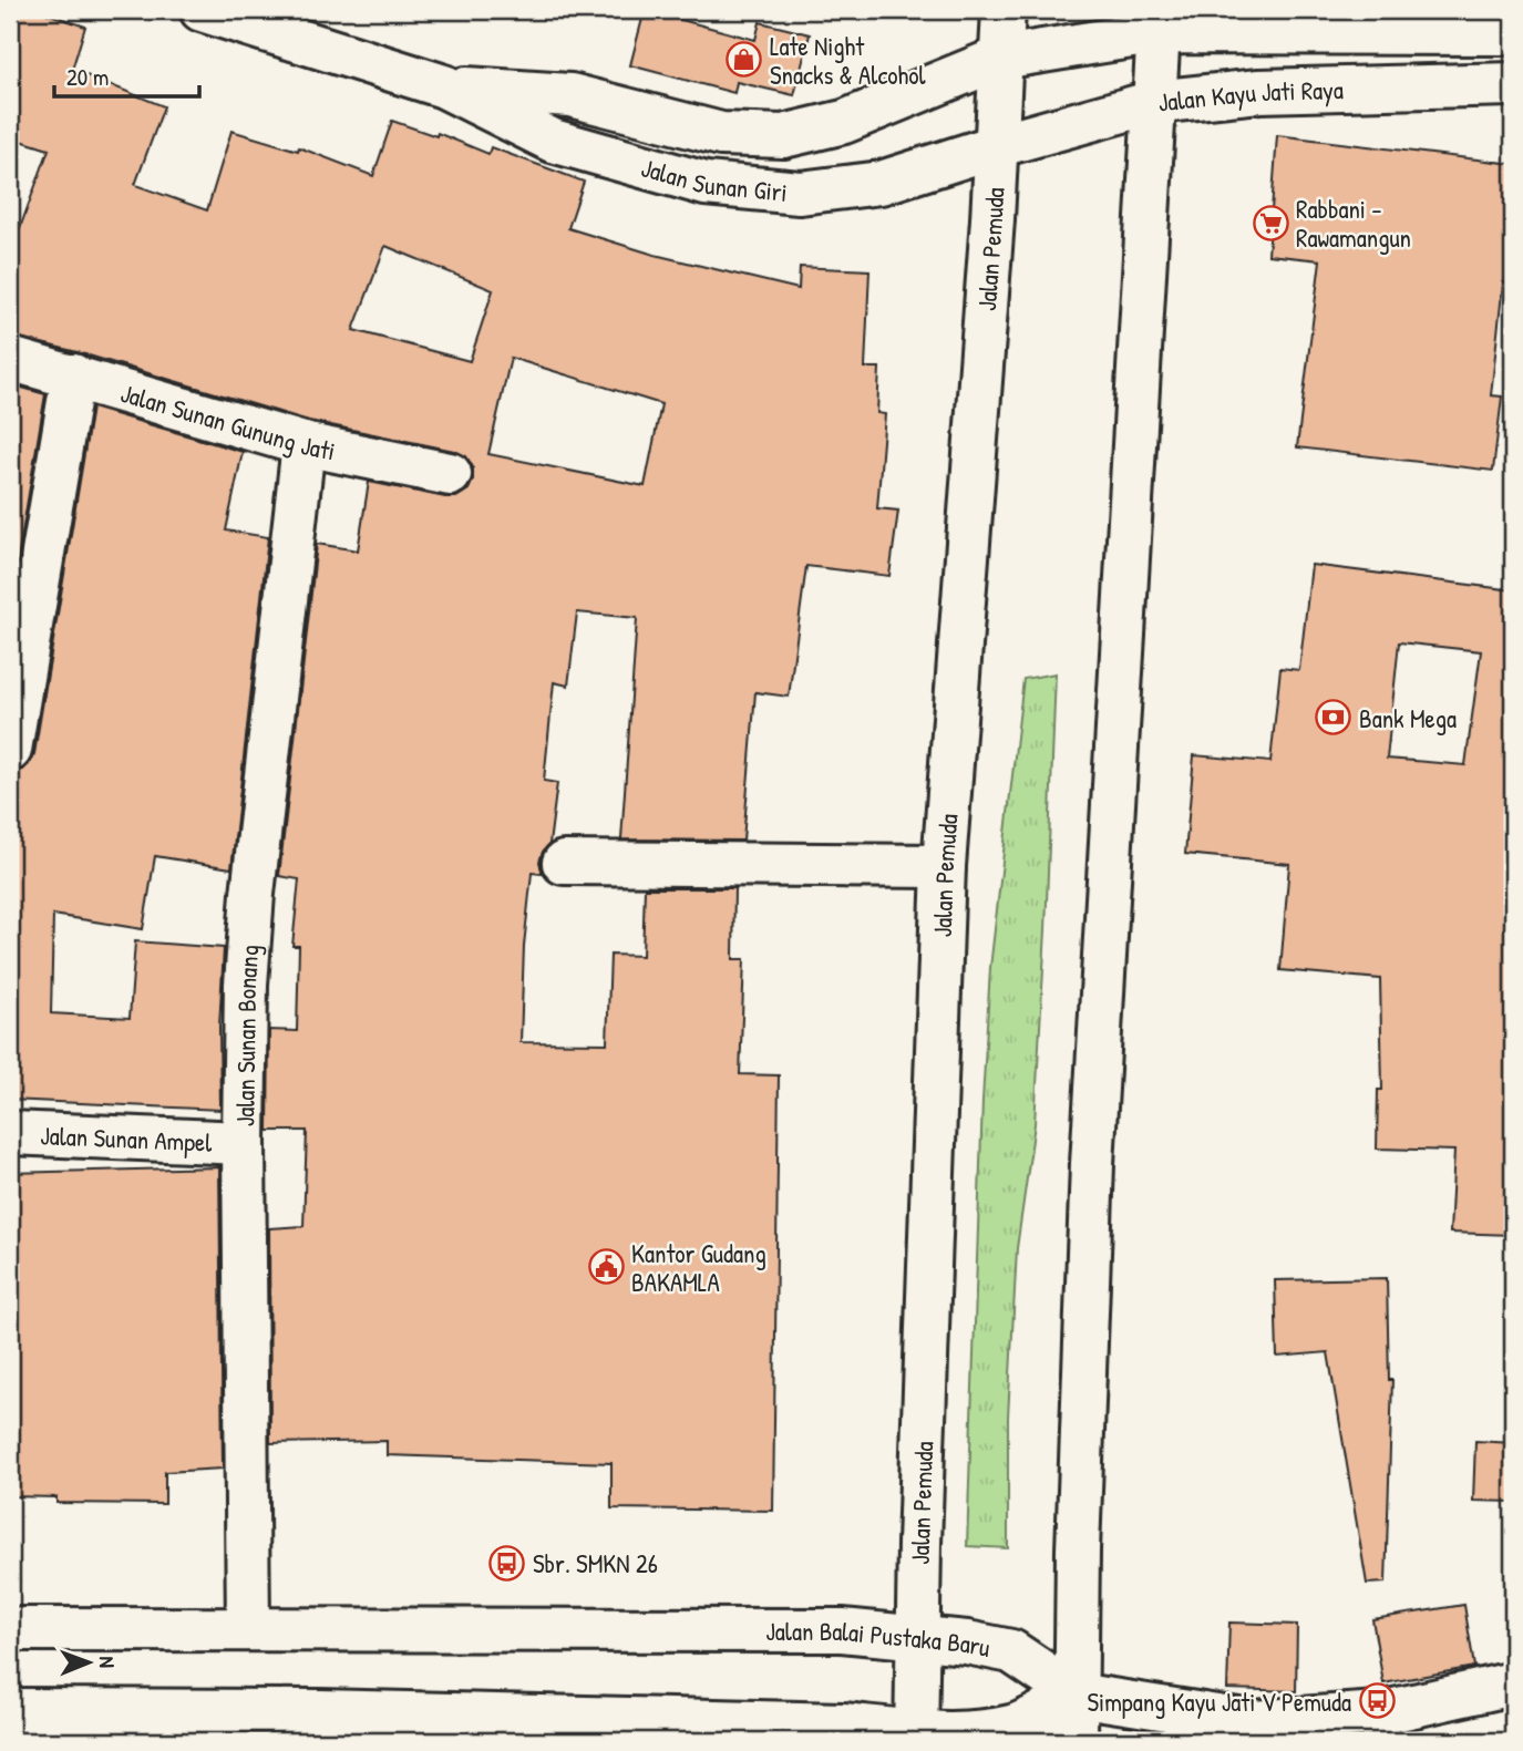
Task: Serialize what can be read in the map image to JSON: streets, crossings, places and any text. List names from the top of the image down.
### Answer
{
  "streets": {
    "street": [
      "Jalan Kayu Jati Raya",
      "Jalan Sunan Giri",
      "Jalan Pemuda",
      "Jalan Sunan Gunung Jati",
      "Jalan Sunan Bonang",
      "Jalan Sunan Ampel",
      "Jalan Balai Pustaka Baru"
    ]
  },
  "crossings": [
    ["Jalan Kayu Jati Raya", "Jalan Sunan Giri"],
    ["Jalan Kayu Jati Raya", "Jalan Pemuda"],
    ["Jalan Sunan Giri", "Jalan Pemuda"],
    ["Jalan Pemuda", "Jalan Balai Pustaka Baru"],
    ["Jalan Sunan Gunung Jati", "Jalan Sunan Bonang"],
    ["Jalan Sunan Bonang", "Jalan Sunan Ampel"],
    ["Jalan Sunan Bonang", "Jalan Balai Pustaka Baru"]
  ],
  "places": {
    "shop": ["Late Night Snacks & Alcohol"],
    "supermarket": ["Rabbani - Rawamangun"],
    "bank": ["Bank Mega"],
    "public building": ["Kantor Gudang BAKAMLA"],
    "bus stop": ["Sbr. SMKN 26", "Simpang Kayu Jati V Pemuda"]
  },
  "scale_bar": "20 m",
  "north": "right"
}
